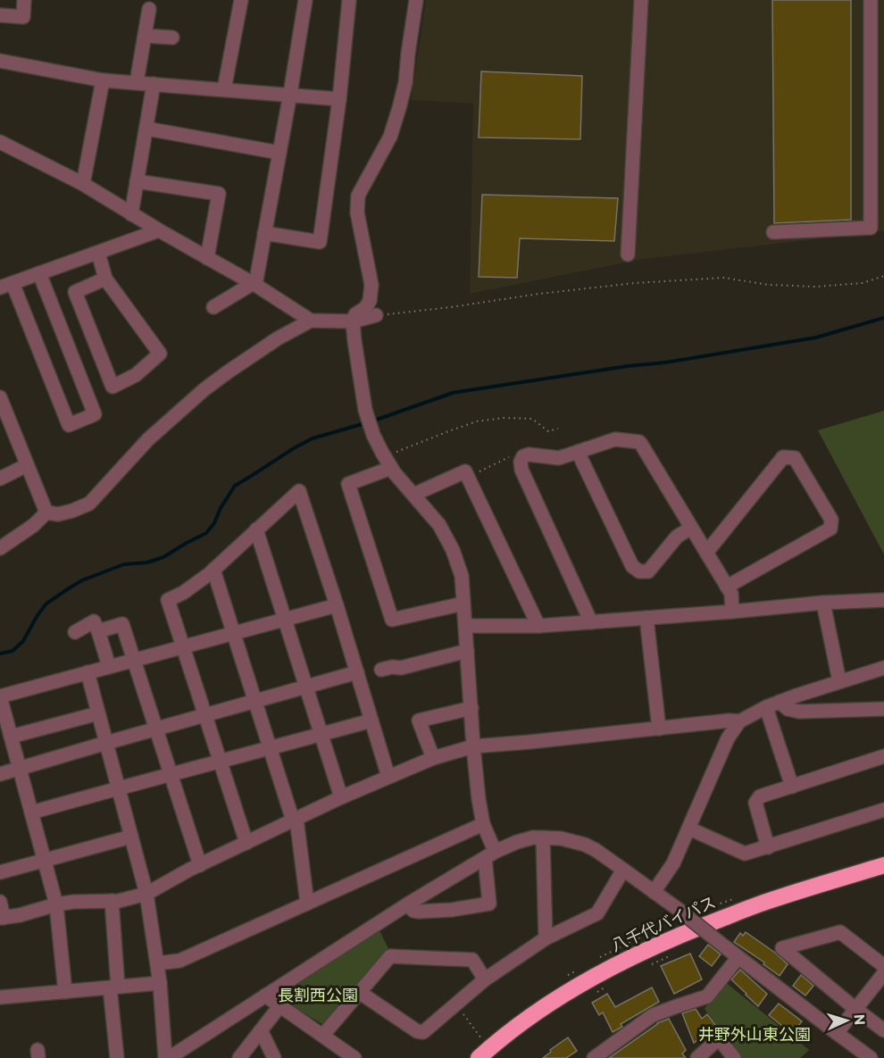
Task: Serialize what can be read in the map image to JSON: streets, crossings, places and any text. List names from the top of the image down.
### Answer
{
  "streets": {
    "highway": ["八千代バイパス"]
  },
  "parks": ["長割西公園", "井野外山東公園"],
  "north": "right"
}
